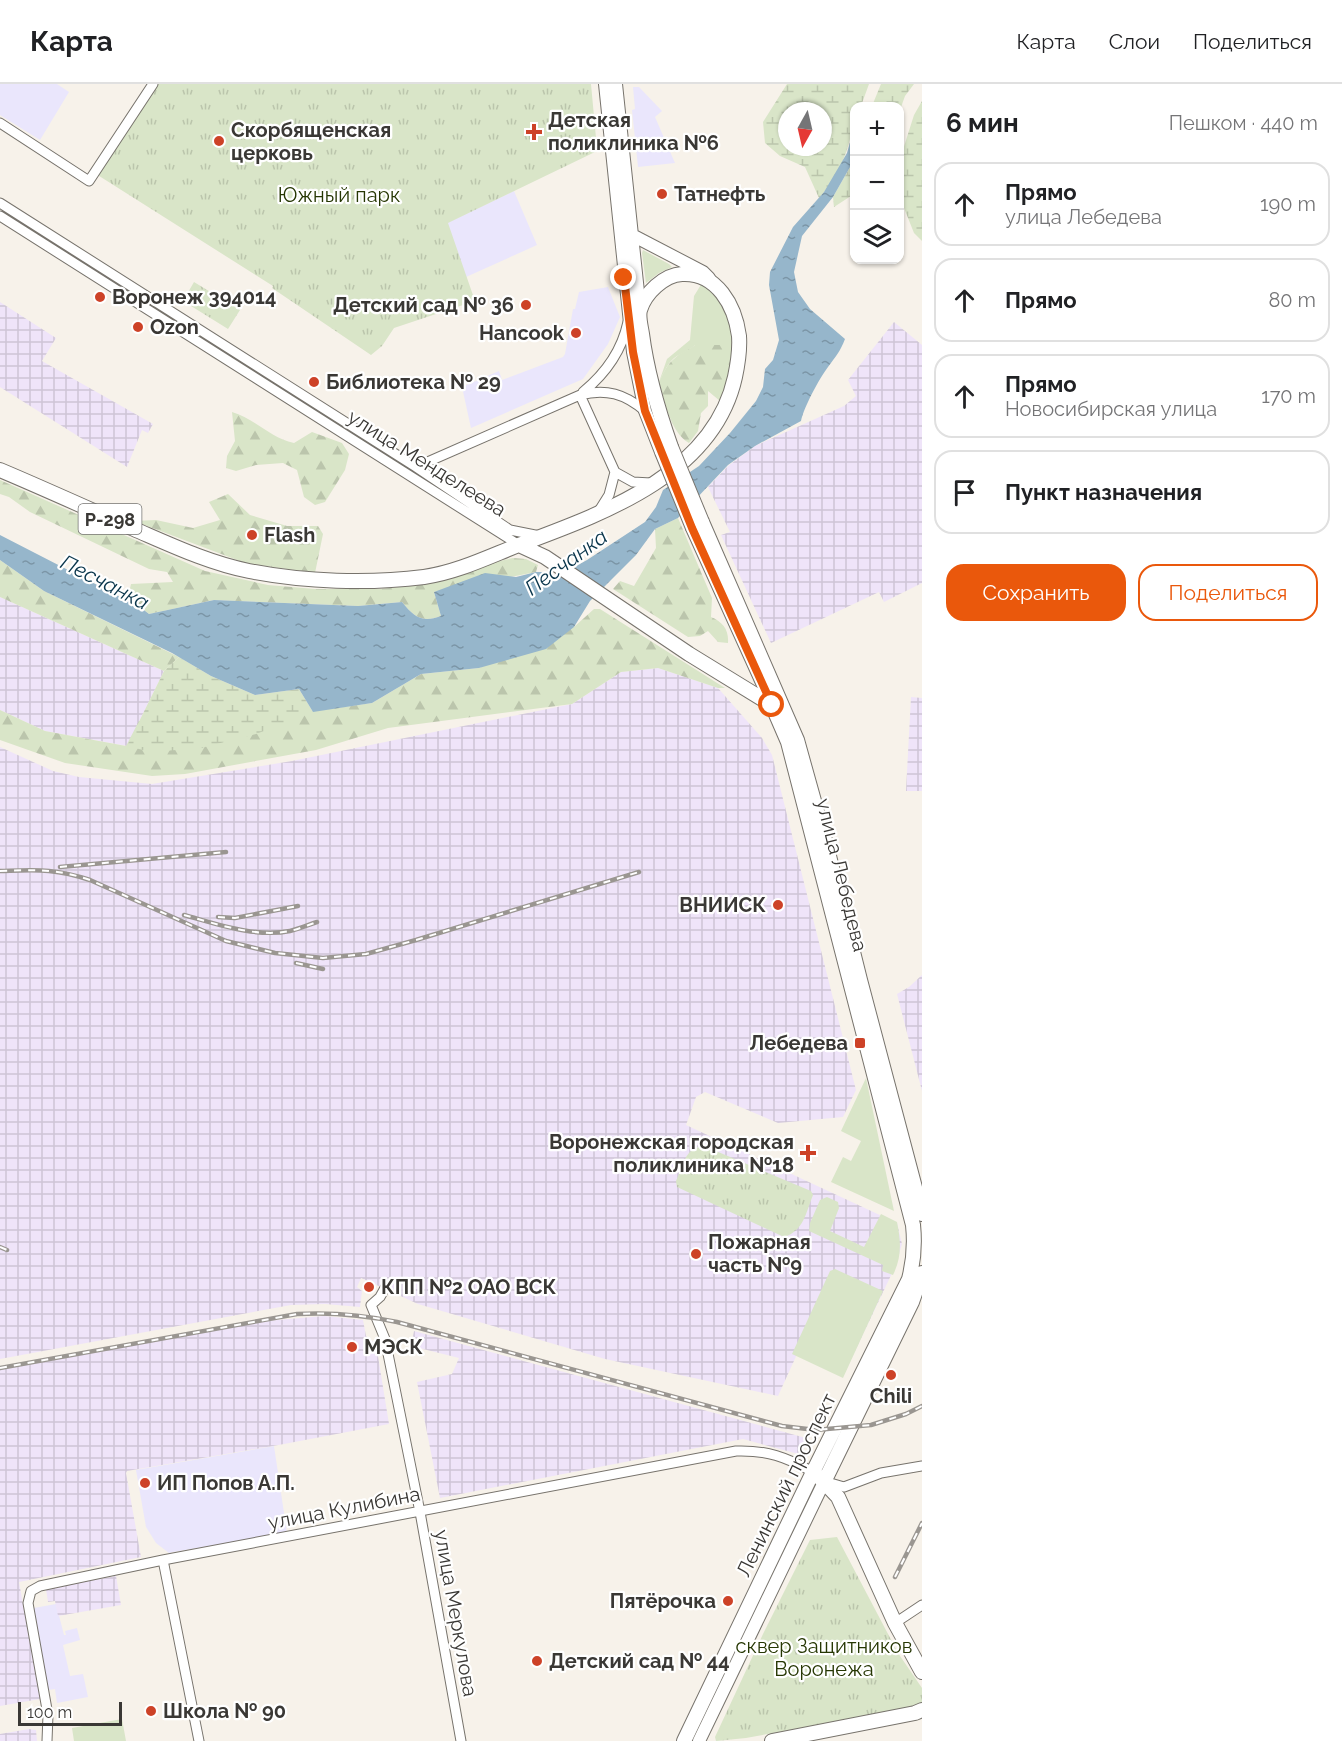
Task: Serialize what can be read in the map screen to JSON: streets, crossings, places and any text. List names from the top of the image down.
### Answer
{
  "streets": {
    "highway": [
      "улица Менделеева",
      "Р-298",
      "улица Лебедева",
      "Ленинский проспект"
    ],
    "street": ["улица Кулибина", "улица Меркулова"]
  },
  "crossings": [
    ["улица Менделеева", "Р-298"],
    ["улица Менделеева", "улица Лебедева"],
    ["улица Лебедева", "Ленинский проспект"],
    ["Ленинский проспект", "улица Кулибина"],
    ["улица Кулибина", "улица Меркулова"]
  ],
  "water": ["Песчанка"],
  "parks": ["Южный парк", "сквер Защитников Воронежа"],
  "places": {
    "health": ["Детская поликлиника №6", "Воронежская городская поликлиника №18"],
    "other": [
      "Скорбященская церковь",
      "Татнефть",
      "Воронеж 394014",
      "Детский сад № 36",
      "Ozon",
      "Hancook",
      "Библиотека № 29",
      "Flash",
      "ВНИИСК",
      "Пожарная часть №9",
      "КПП №2 ОАО ВСК",
      "МЭСК",
      "Chili",
      "ИП Попов А.П.",
      "Пятёрочка",
      "Детский сад № 44",
      "Школа № 90"
    ],
    "transit": ["Лебедева"]
  },
  "scale_bar": "100 m",
  "north": "bottom",
  "page": {
    "header": "Карта",
    "nav": ["Карта", "Слои", "Поделиться"],
    "heading": ["6 мин", "Пешком · 440 m"],
    "map_buttons": ["+", "−"],
    "list": [
      ["Прямо", "улица Лебедева", "190 m"],
      ["Прямо", "80 m"],
      ["Прямо", "Новосибирская улица", "170 m"],
      "Пункт назначения"
    ],
    "buttons": ["Сохранить", "Поделиться"],
    "scale": "100 m"
  }
}
